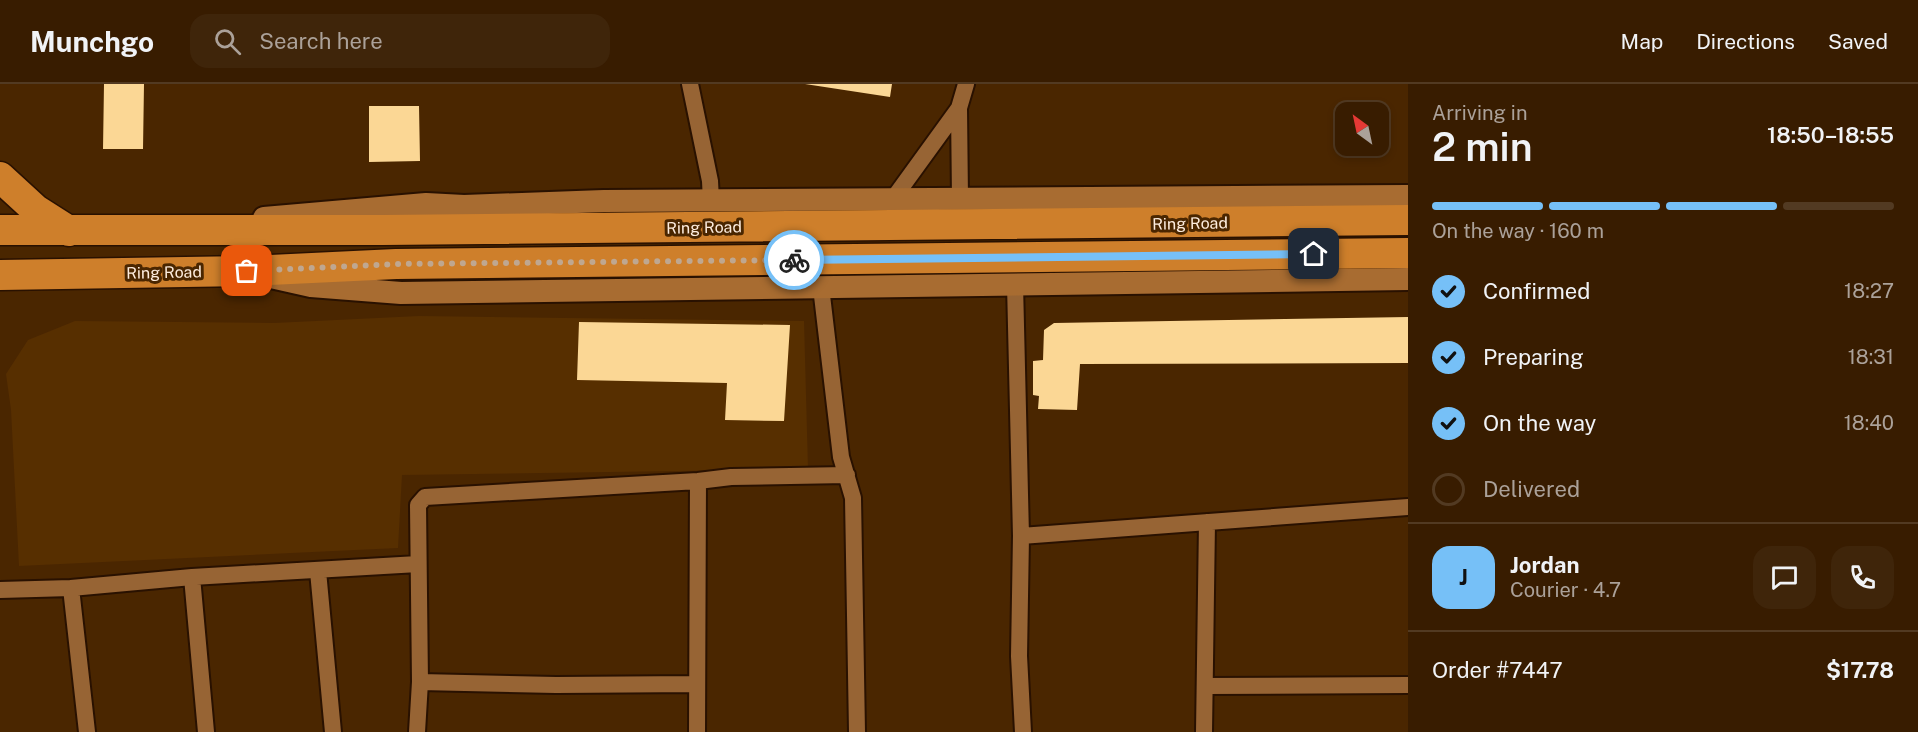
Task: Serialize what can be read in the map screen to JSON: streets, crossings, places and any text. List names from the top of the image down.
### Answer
{
  "streets": {
    "highway": ["Ring Road"]
  },
  "north": "top left",
  "page": {
    "header": "Munchgo",
    "search": "Search here",
    "nav": ["Map", "Directions", "Saved"],
    "heading": ["2 min", "Arriving in", "18:50–18:55"],
    "panel": [
      "Jordan",
      "Courier · 4.7",
      "Order #7447",
      "$17.78"
    ],
    "bar": "On the way · 160 m",
    "list": [
      ["Confirmed", "18:27"],
      ["Preparing", "18:31"],
      ["On the way", "18:40"],
      "Delivered"
    ],
    "round": "J"
  }
}
